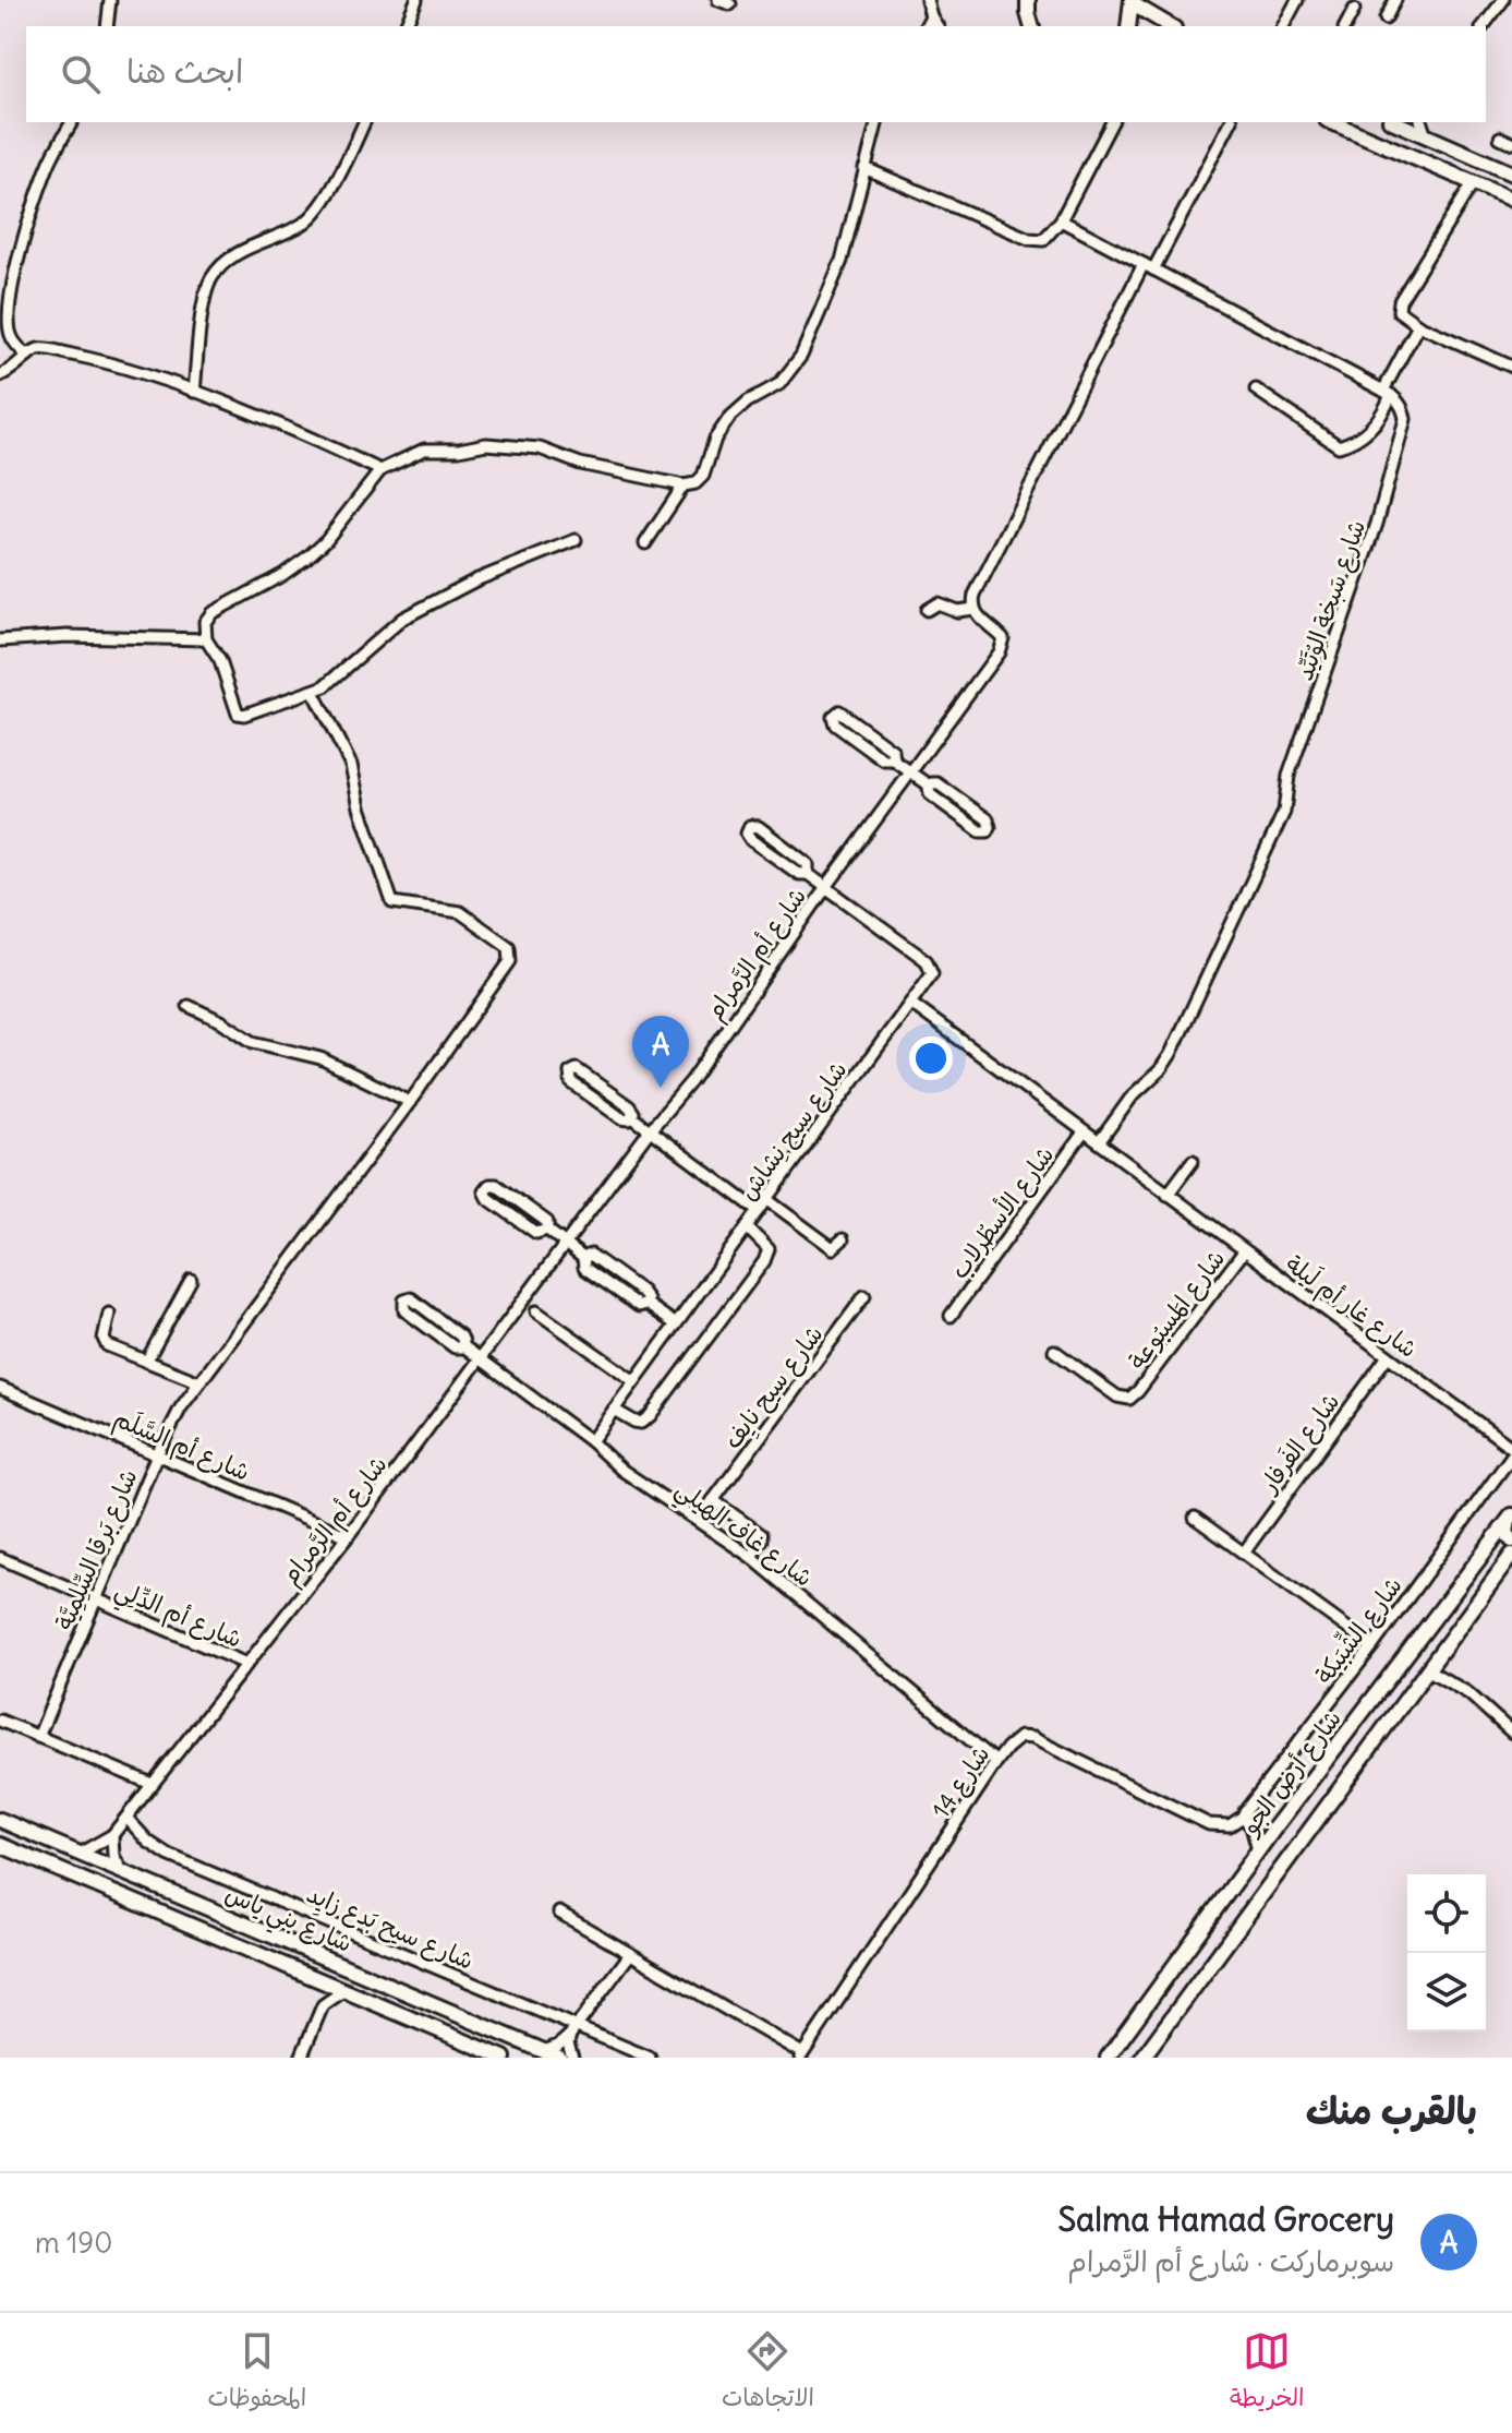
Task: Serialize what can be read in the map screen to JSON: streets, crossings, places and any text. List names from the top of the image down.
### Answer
{
  "streets": {
    "main road": ["شارع أرض الجو", "شارع بني ياس"],
    "street": [
      "شارع سَبخة الوُتَيِّد",
      "شارع أم الرَّمرام",
      "شارع سيح نِشاش",
      "شارع الأسطُرلاب",
      "شارع غار أم لَيلة",
      "شارع المَسبُوعة",
      "شارع سيح نايِف",
      "شارع الفَرفار",
      "شارع أم السَّلَم",
      "شارع غاف الهيلي",
      "شارع بَرقا السِّلِمِيَّة",
      "شارع أم الدِّلِي",
      "شارع الشِّبَيكة",
      "شارع 14",
      "شارع سيح بَدع زايِد"
    ]
  },
  "crossings": [
    ["شارع سَبخة الوُتَيِّد", "شارع غار أم لَيلة"],
    ["شارع أم الرَّمرام", "شارع سيح نِشاش"],
    ["شارع أم الرَّمرام", "شارع أم السَّلَم"],
    ["شارع أم الرَّمرام", "شارع غاف الهيلي"],
    ["شارع أم الرَّمرام", "شارع أم الدِّلِي"],
    ["شارع أم الرَّمرام", "شارع بني ياس"],
    ["شارع أم الرَّمرام", "شارع سيح بَدع زايِد"],
    ["شارع سيح نِشاش", "شارع غار أم لَيلة"],
    ["شارع سيح نِشاش", "شارع غاف الهيلي"],
    ["شارع الأسطُرلاب", "شارع غار أم لَيلة"],
    ["شارع غار أم لَيلة", "شارع المَسبُوعة"],
    ["شارع غار أم لَيلة", "شارع الفَرفار"],
    ["شارع سيح نايِف", "شارع غاف الهيلي"],
    ["شارع أم السَّلَم", "شارع بَرقا السِّلِمِيَّة"],
    ["شارع غاف الهيلي", "شارع 14"],
    ["شارع بَرقا السِّلِمِيَّة", "شارع أم الدِّلِي"],
    ["شارع الشِّبَيكة", "شارع 14"]
  ],
  "page": {
    "search": "ابحث هنا",
    "pins": "A",
    "heading": "بالقرب منك",
    "list": [
      {
        "mark": "A",
        "name": "Salma Hamad Grocery",
        "note": "سوبرماركت · شارع أم الرَّمرام",
        "value": "190 m"
      }
    ],
    "nav": ["الخريطة", "الاتجاهات", "المحفوظات"]
  }
}
